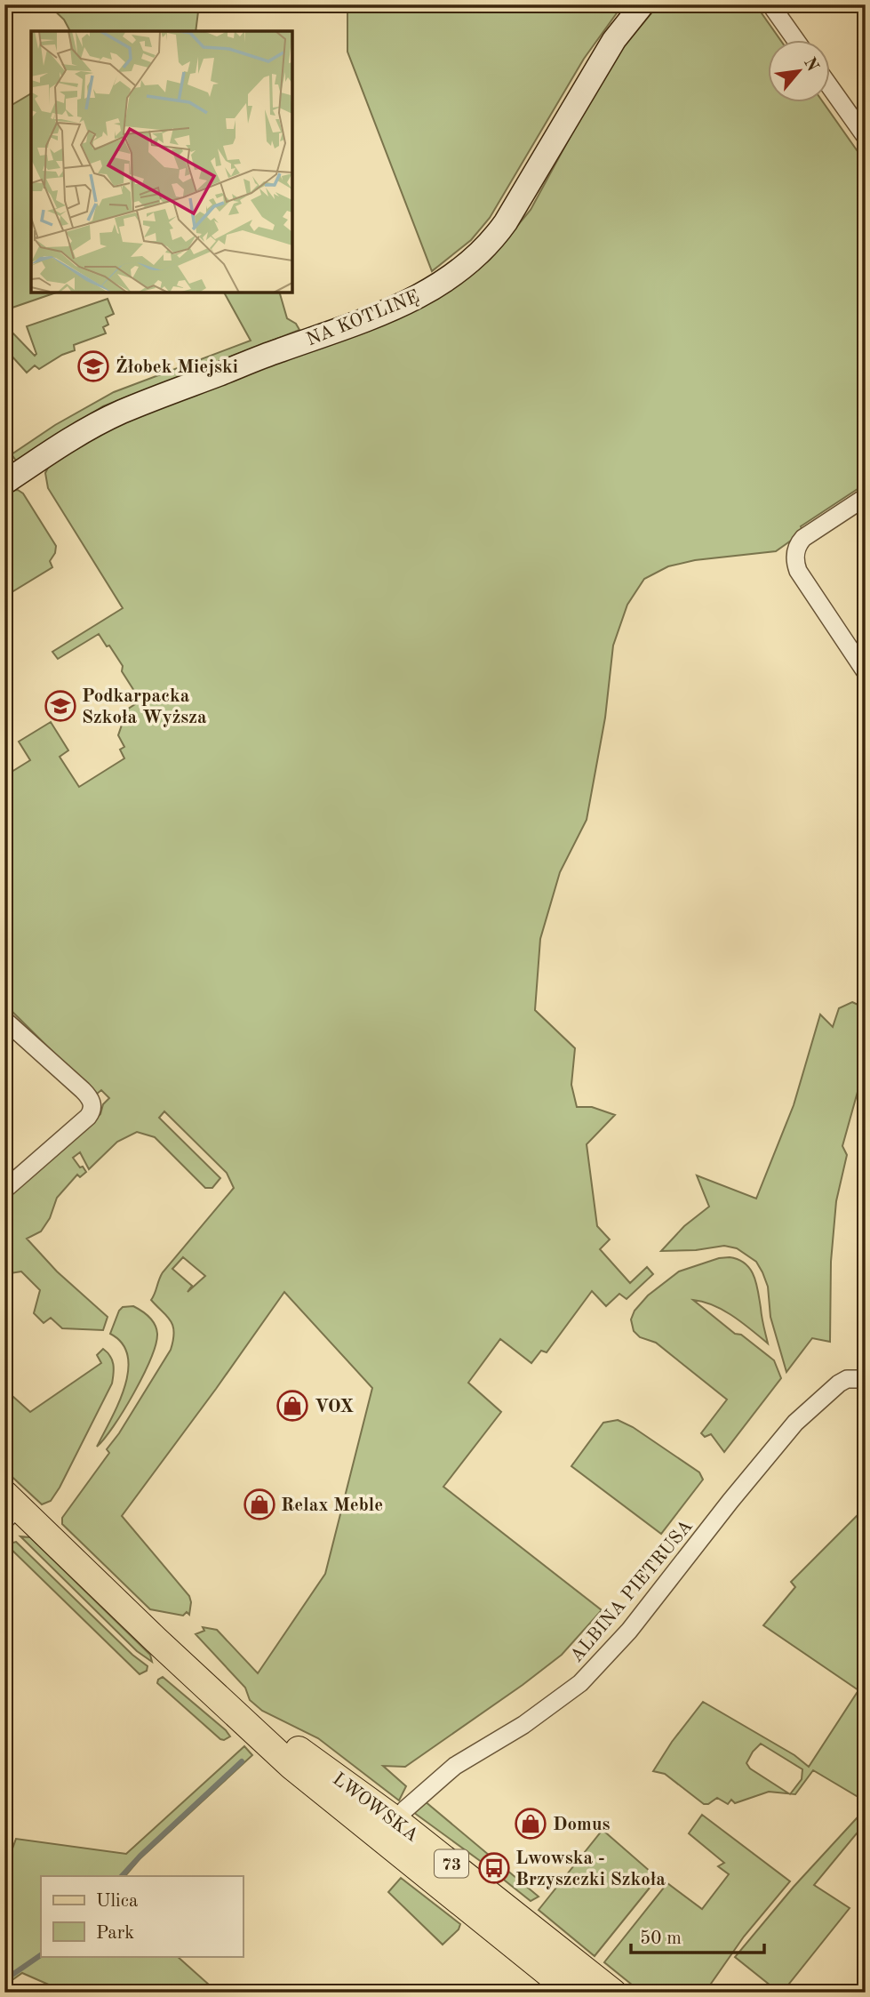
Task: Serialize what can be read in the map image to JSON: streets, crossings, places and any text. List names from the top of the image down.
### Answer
{
  "streets": {
    "main road": ["LWOWSKA", "73"],
    "street": ["NA KOTLINĘ", "ALBINA PIETRUSA"]
  },
  "crossings": [
    ["ALBINA PIETRUSA", "LWOWSKA"]
  ],
  "places": {
    "school or university": ["Żłobek Miejski", "Podkarpacka Szkoła Wyższa"],
    "shop": ["VOX", "Relax Meble", "Domus"],
    "bus stop": ["Lwowska - Brzyszczki Szkoła"]
  },
  "legend": ["Ulica", "Park"],
  "scale_bar": "50 m",
  "north": "top right"
}
